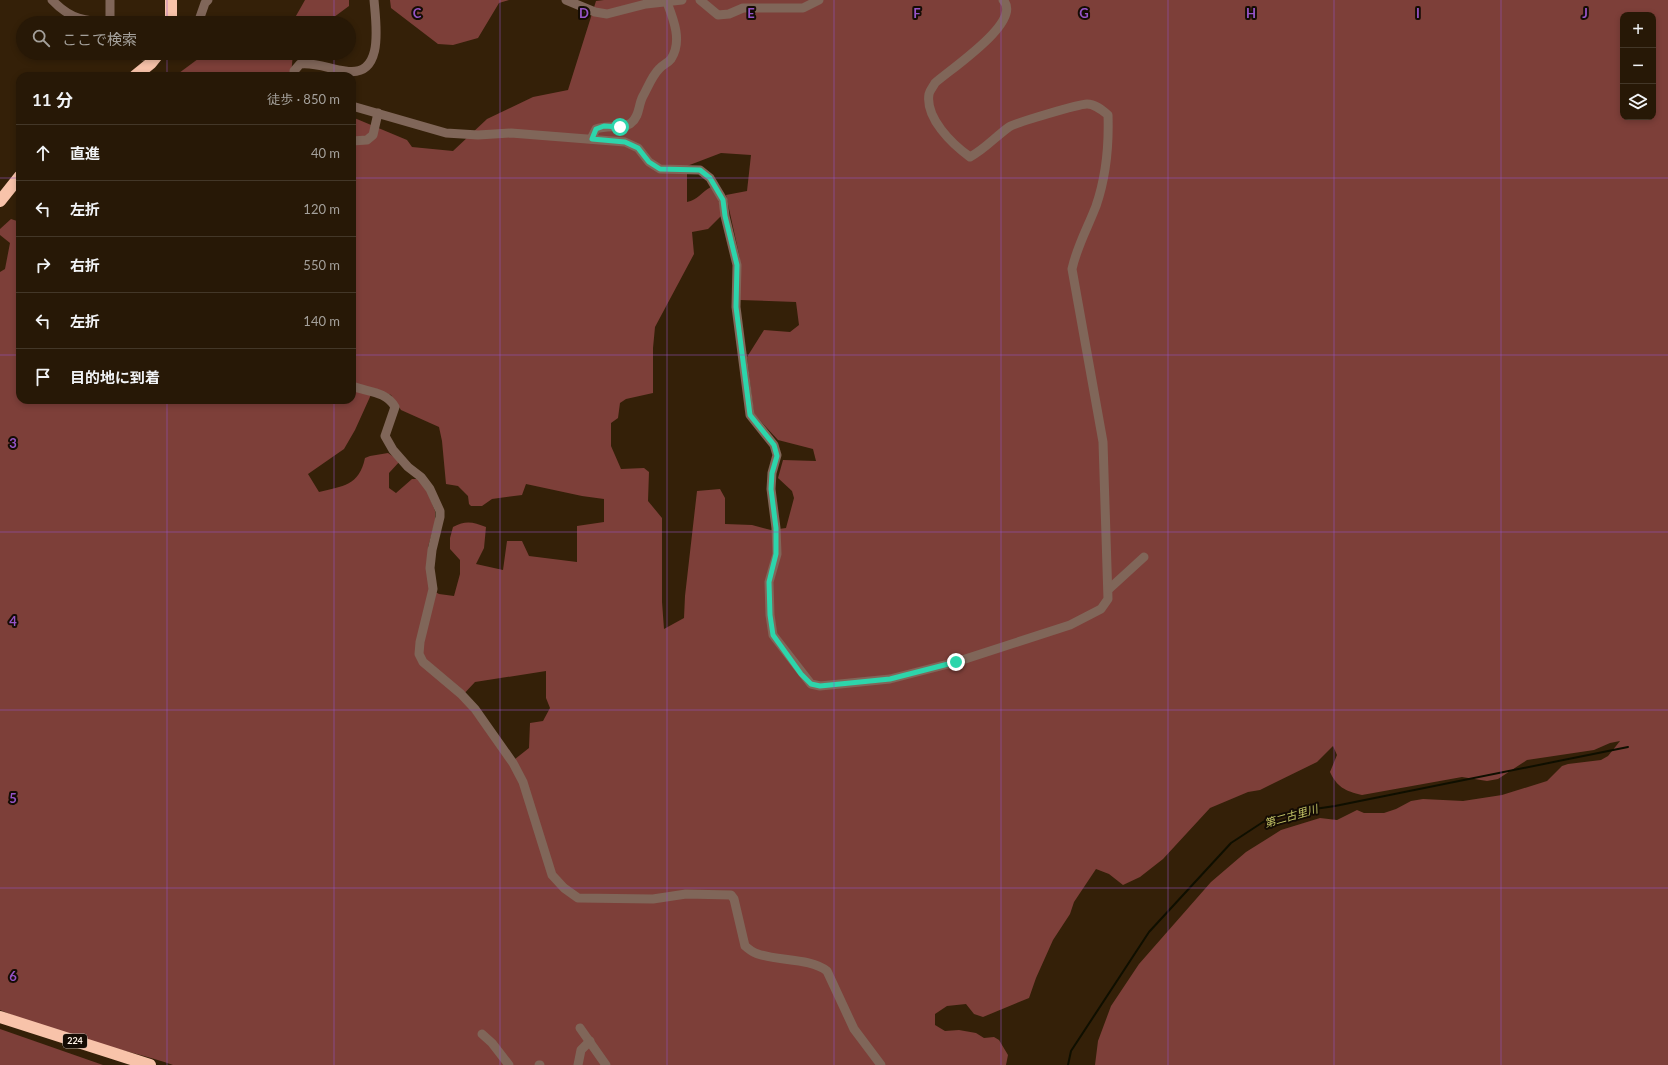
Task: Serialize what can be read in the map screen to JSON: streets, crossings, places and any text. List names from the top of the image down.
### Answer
{
  "streets": {
    "highway": ["224"]
  },
  "water": ["第二古里川"],
  "page": {
    "map_buttons": ["+", "−"],
    "search": "ここで検索",
    "heading": ["11 分", "徒歩 · 850 m"],
    "list": [
      ["直進", "40 m"],
      ["左折", "120 m"],
      ["右折", "550 m"],
      ["左折", "140 m"],
      "目的地に到着"
    ]
  },
  "grid": {
    "columns": [
      "C",
      "D",
      "E",
      "F",
      "G",
      "H",
      "I",
      "J"
    ],
    "rows": [
      "3",
      "4",
      "5",
      "6"
    ]
  }
}
